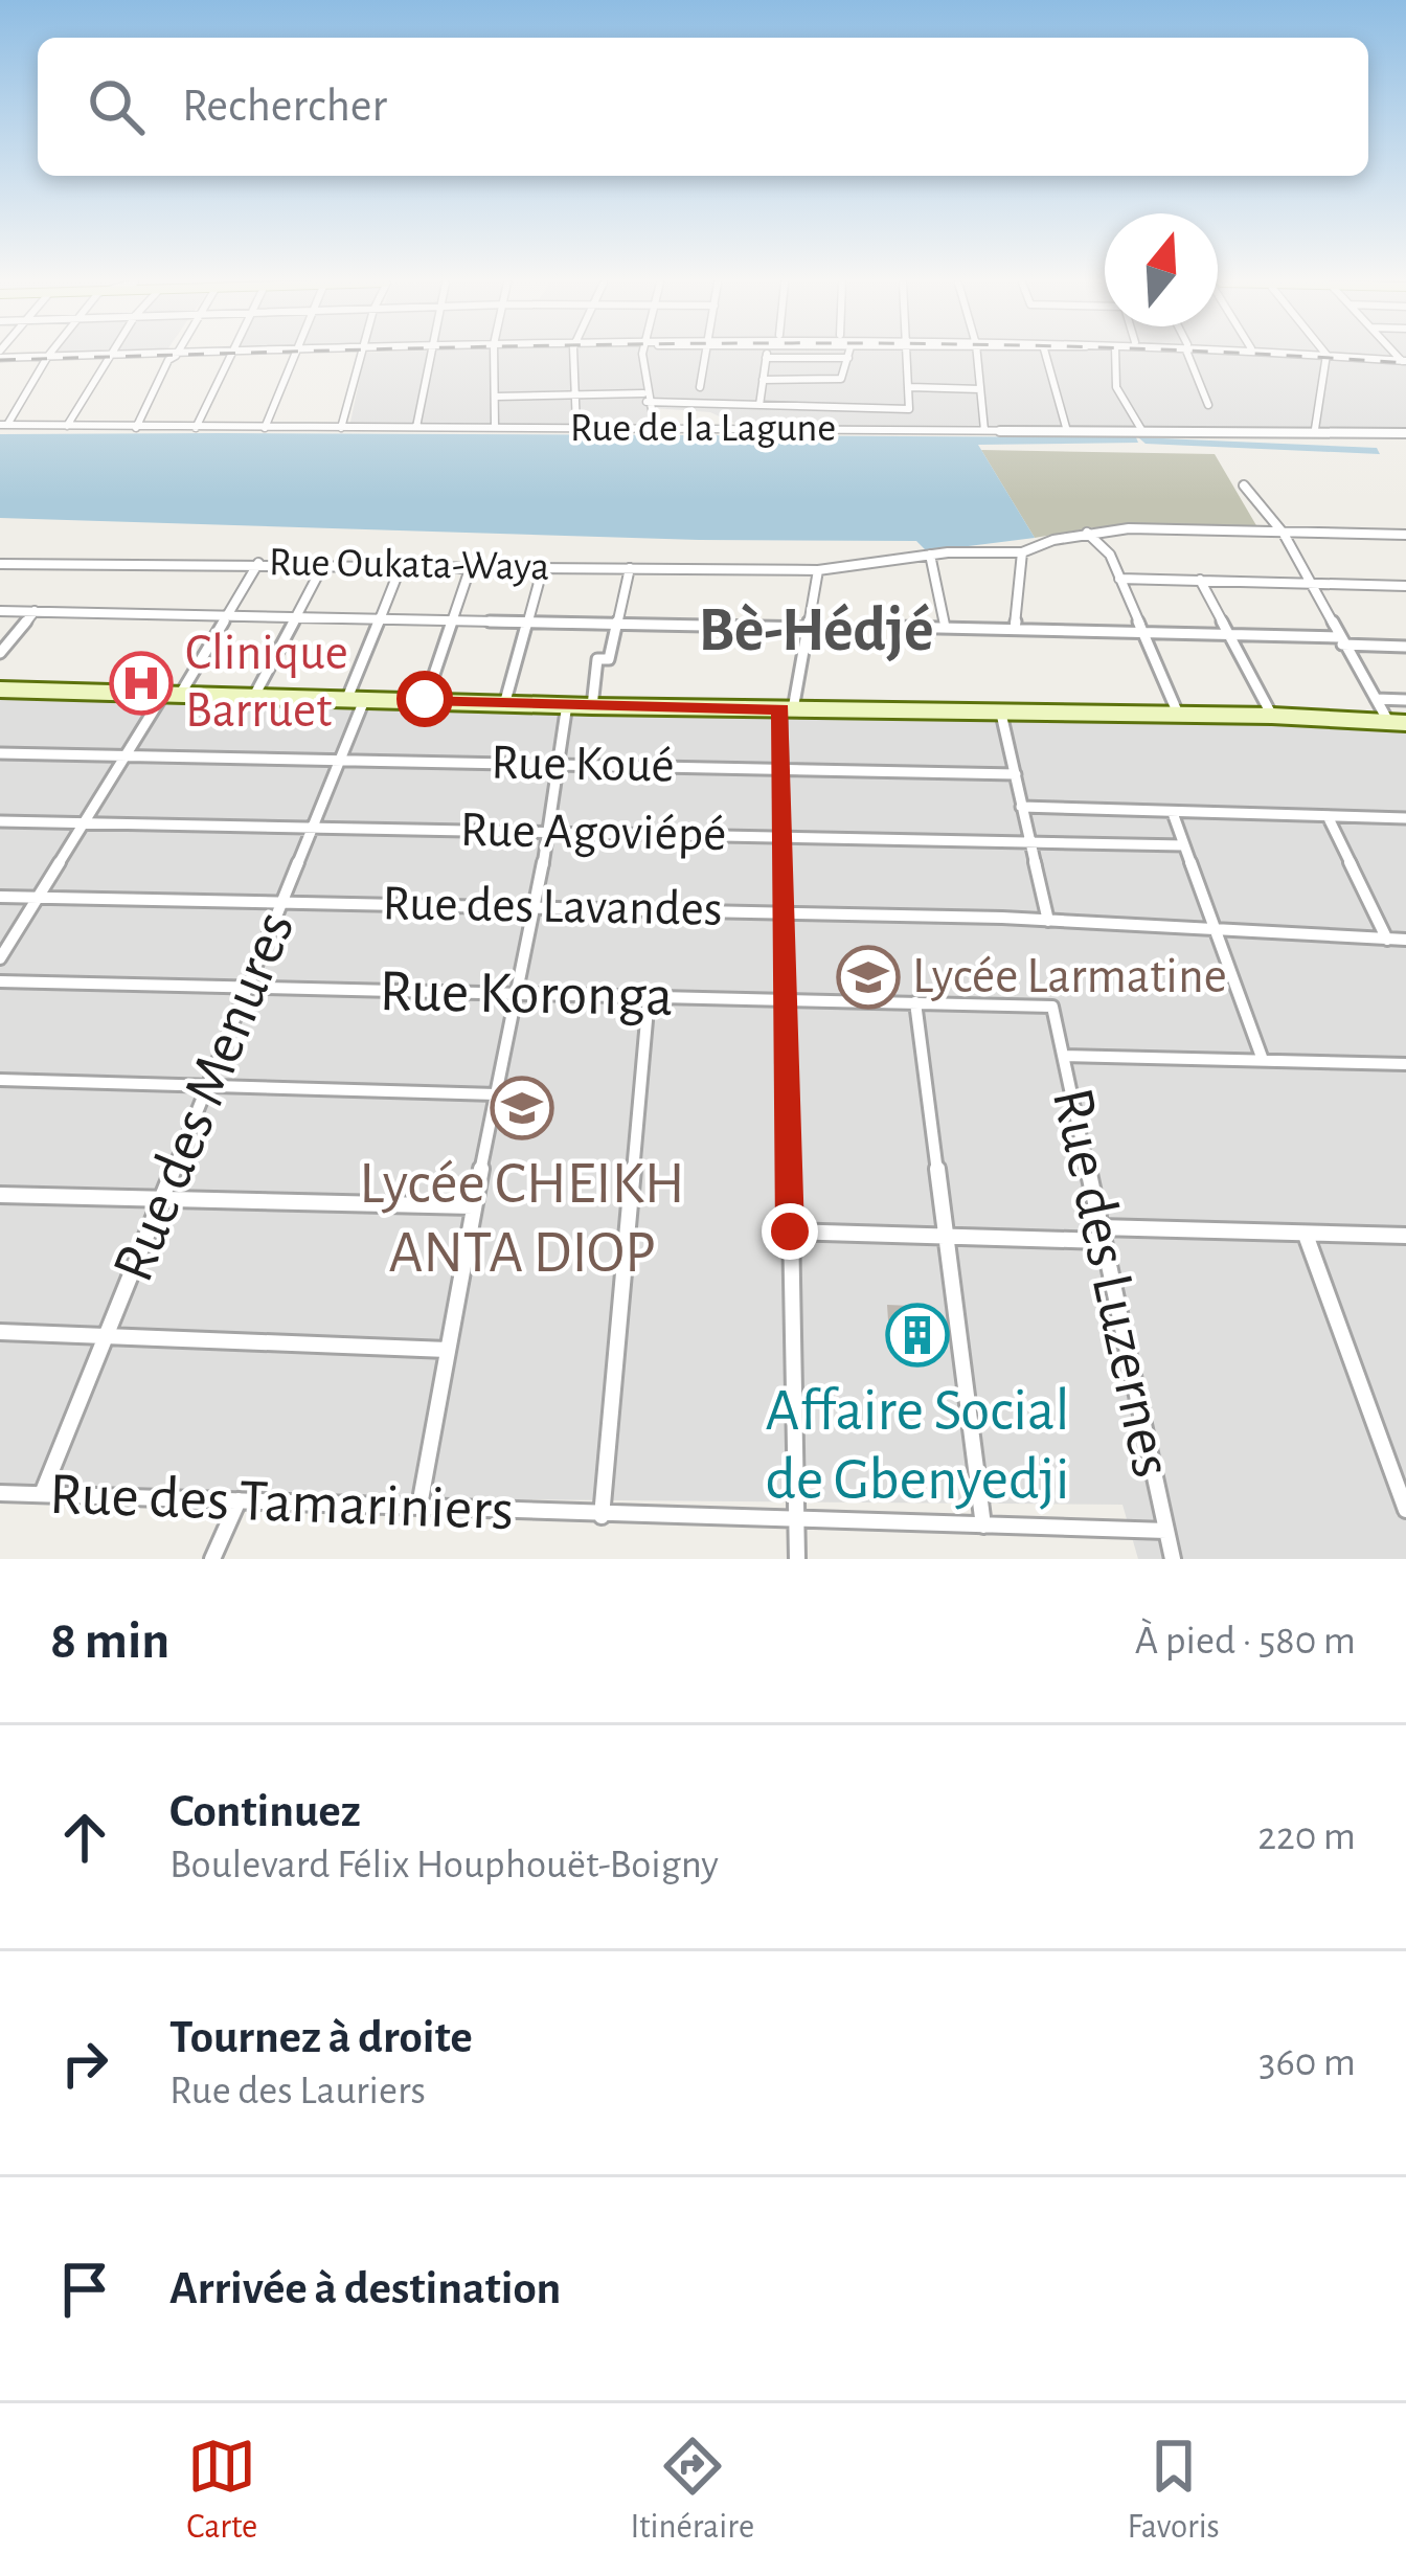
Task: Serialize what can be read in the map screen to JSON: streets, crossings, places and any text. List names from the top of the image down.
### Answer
{
  "streets": {
    "street": [
      "Rue de la Lagune",
      "Rue Oukata-Waya",
      "Rue Koué",
      "Rue Agoviépé",
      "Rue des Lavandes",
      "Rue Koronga",
      "Rue des Menures",
      "Rue des Luzernes",
      "Rue des Tamariniers"
    ]
  },
  "crossings": [
    ["Rue Koué", "Rue des Menures"],
    ["Rue Agoviépé", "Rue des Menures"],
    ["Rue des Lavandes", "Rue des Menures"],
    ["Rue Koronga", "Rue des Menures"],
    ["Rue Koronga", "Rue des Luzernes"],
    ["Rue des Menures", "Rue des Tamariniers"],
    ["Rue des Luzernes", "Rue des Tamariniers"]
  ],
  "districts": ["Bè-Hédjé"],
  "places": {
    "hospital": ["Clinique Barruet"],
    "school or university": ["Lycée Larmatine", "Lycée CHEIKH ANTA DIOP"],
    "building": ["Affaire Social de Gbenyedji"]
  },
  "north": "top",
  "page": {
    "search": "Rechercher",
    "heading": ["8 min", "À pied · 580 m"],
    "list": [
      ["Continuez", "Boulevard Félix Houphouët-Boigny", "220 m"],
      ["Tournez à droite", "Rue des Lauriers", "360 m"],
      "Arrivée à destination"
    ],
    "nav": ["Carte", "Itinéraire", "Favoris"]
  }
}
